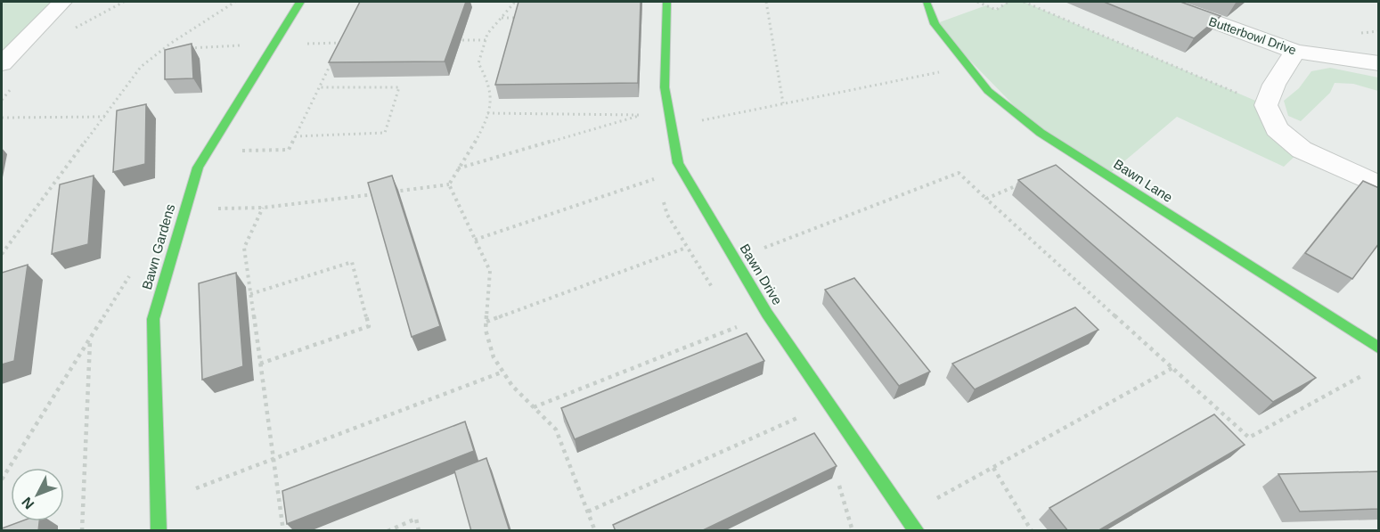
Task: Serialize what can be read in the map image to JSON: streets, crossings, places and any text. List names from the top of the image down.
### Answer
{
  "streets": {
    "street": [
      "Butterbowl Drive",
      "Bawn Lane",
      "Bawn Gardens",
      "Bawn Drive"
    ]
  },
  "north": "bottom left"
}
